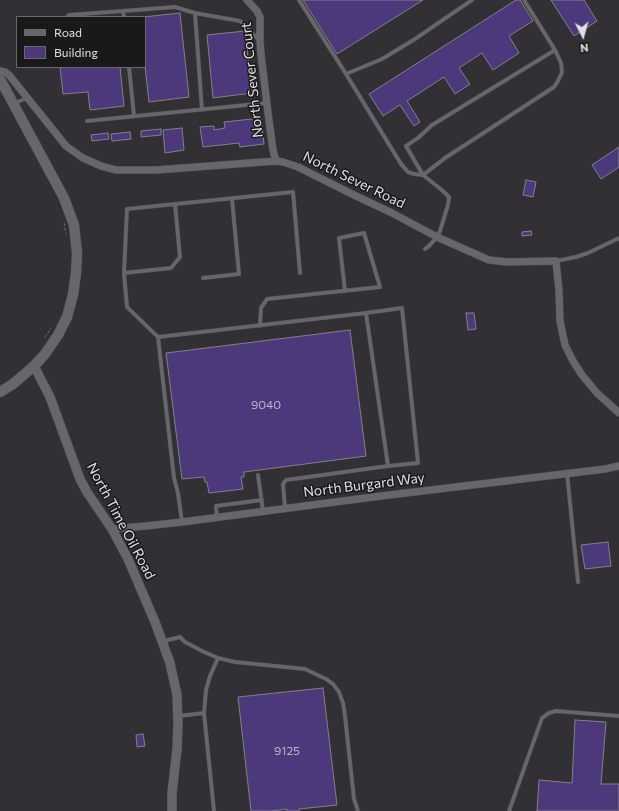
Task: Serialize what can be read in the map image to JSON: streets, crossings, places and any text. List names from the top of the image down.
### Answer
{
  "streets": {
    "street": [
      "North Sever Court",
      "North Sever Road",
      "North Burgard Way",
      "North Time Oil Road"
    ]
  },
  "crossings": [
    ["North Sever Court", "North Sever Road"],
    ["North Burgard Way", "North Time Oil Road"]
  ],
  "house_numbers": ["9040", "9125"],
  "legend": ["Road", "Building"],
  "north": "bottom"
}
